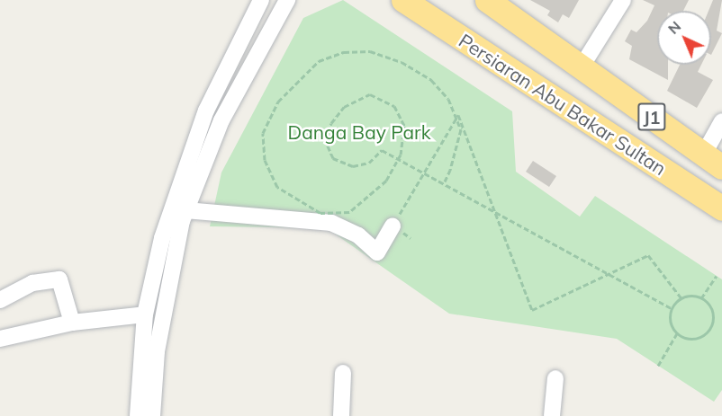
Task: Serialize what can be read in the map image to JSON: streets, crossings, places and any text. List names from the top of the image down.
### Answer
{
  "streets": {
    "highway": ["Persiaran Abu Bakar Sultan", "J1"]
  },
  "parks": ["Danga Bay Park"],
  "north": "top left"
}
